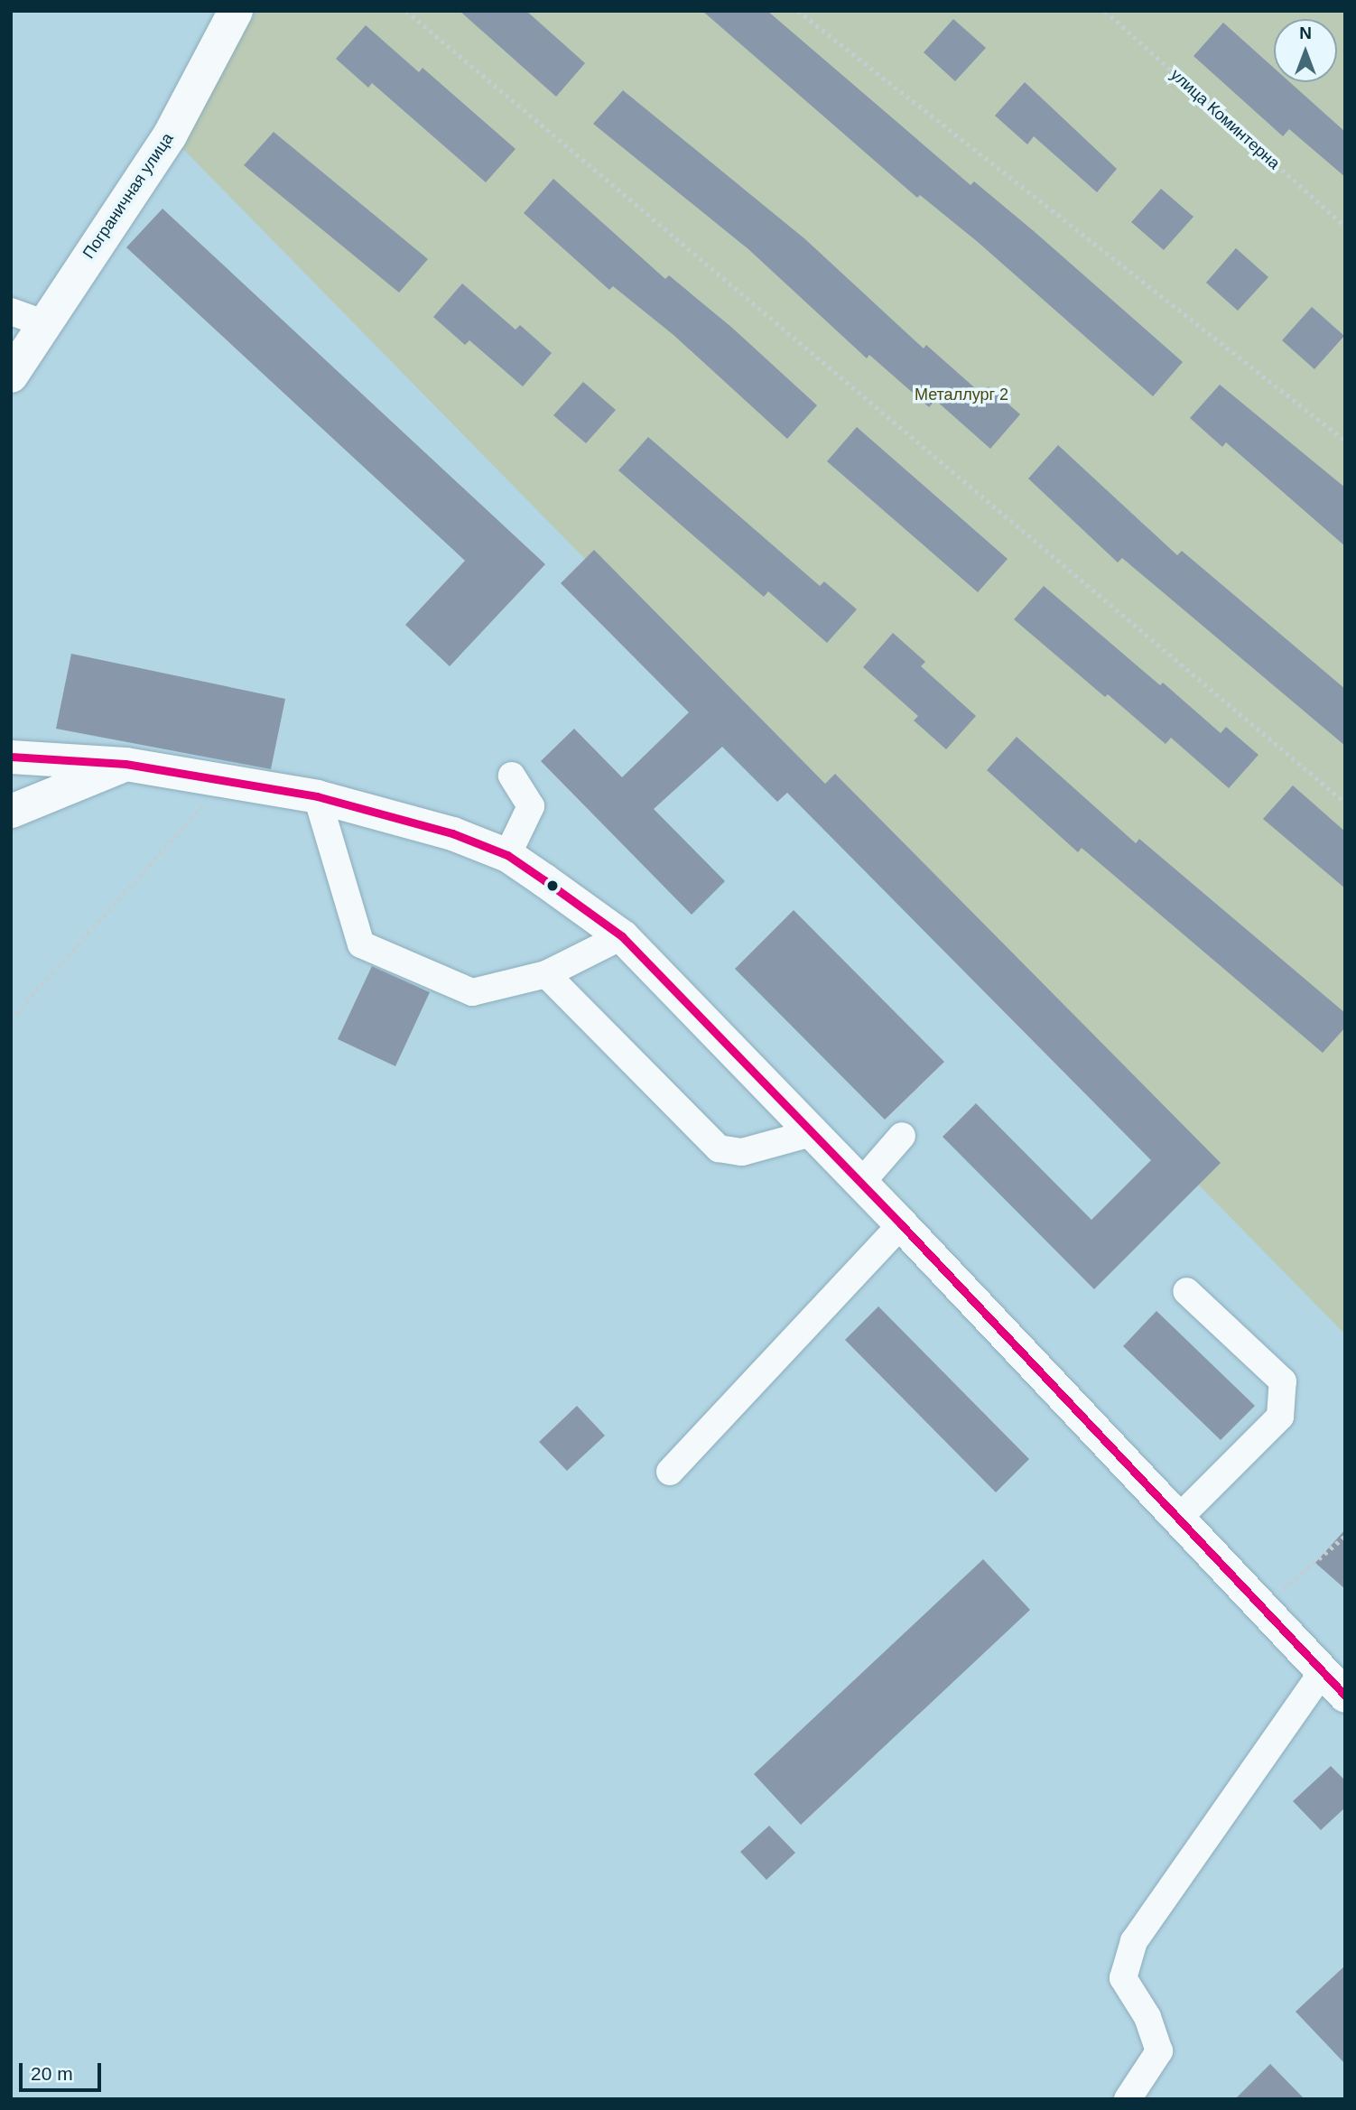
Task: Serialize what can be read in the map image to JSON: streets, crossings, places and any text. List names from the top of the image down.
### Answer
{
  "streets": {
    "highway": ["Пограничная улица"],
    "path": ["улица Коминтерна"]
  },
  "parks": ["Металлург 2"],
  "scale_bar": "20 m",
  "north": "top"
}
